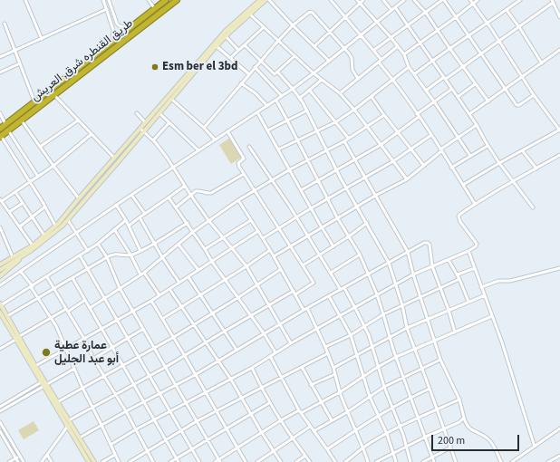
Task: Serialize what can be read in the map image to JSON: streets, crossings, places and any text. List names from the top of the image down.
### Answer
{
  "streets": {
    "highway": ["طريق القنطره شرق, العريش"]
  },
  "places": ["Esm ber el 3bd", "عمارة عطية أبو عبد الجليل"],
  "scale_bar": "200 m"
}
